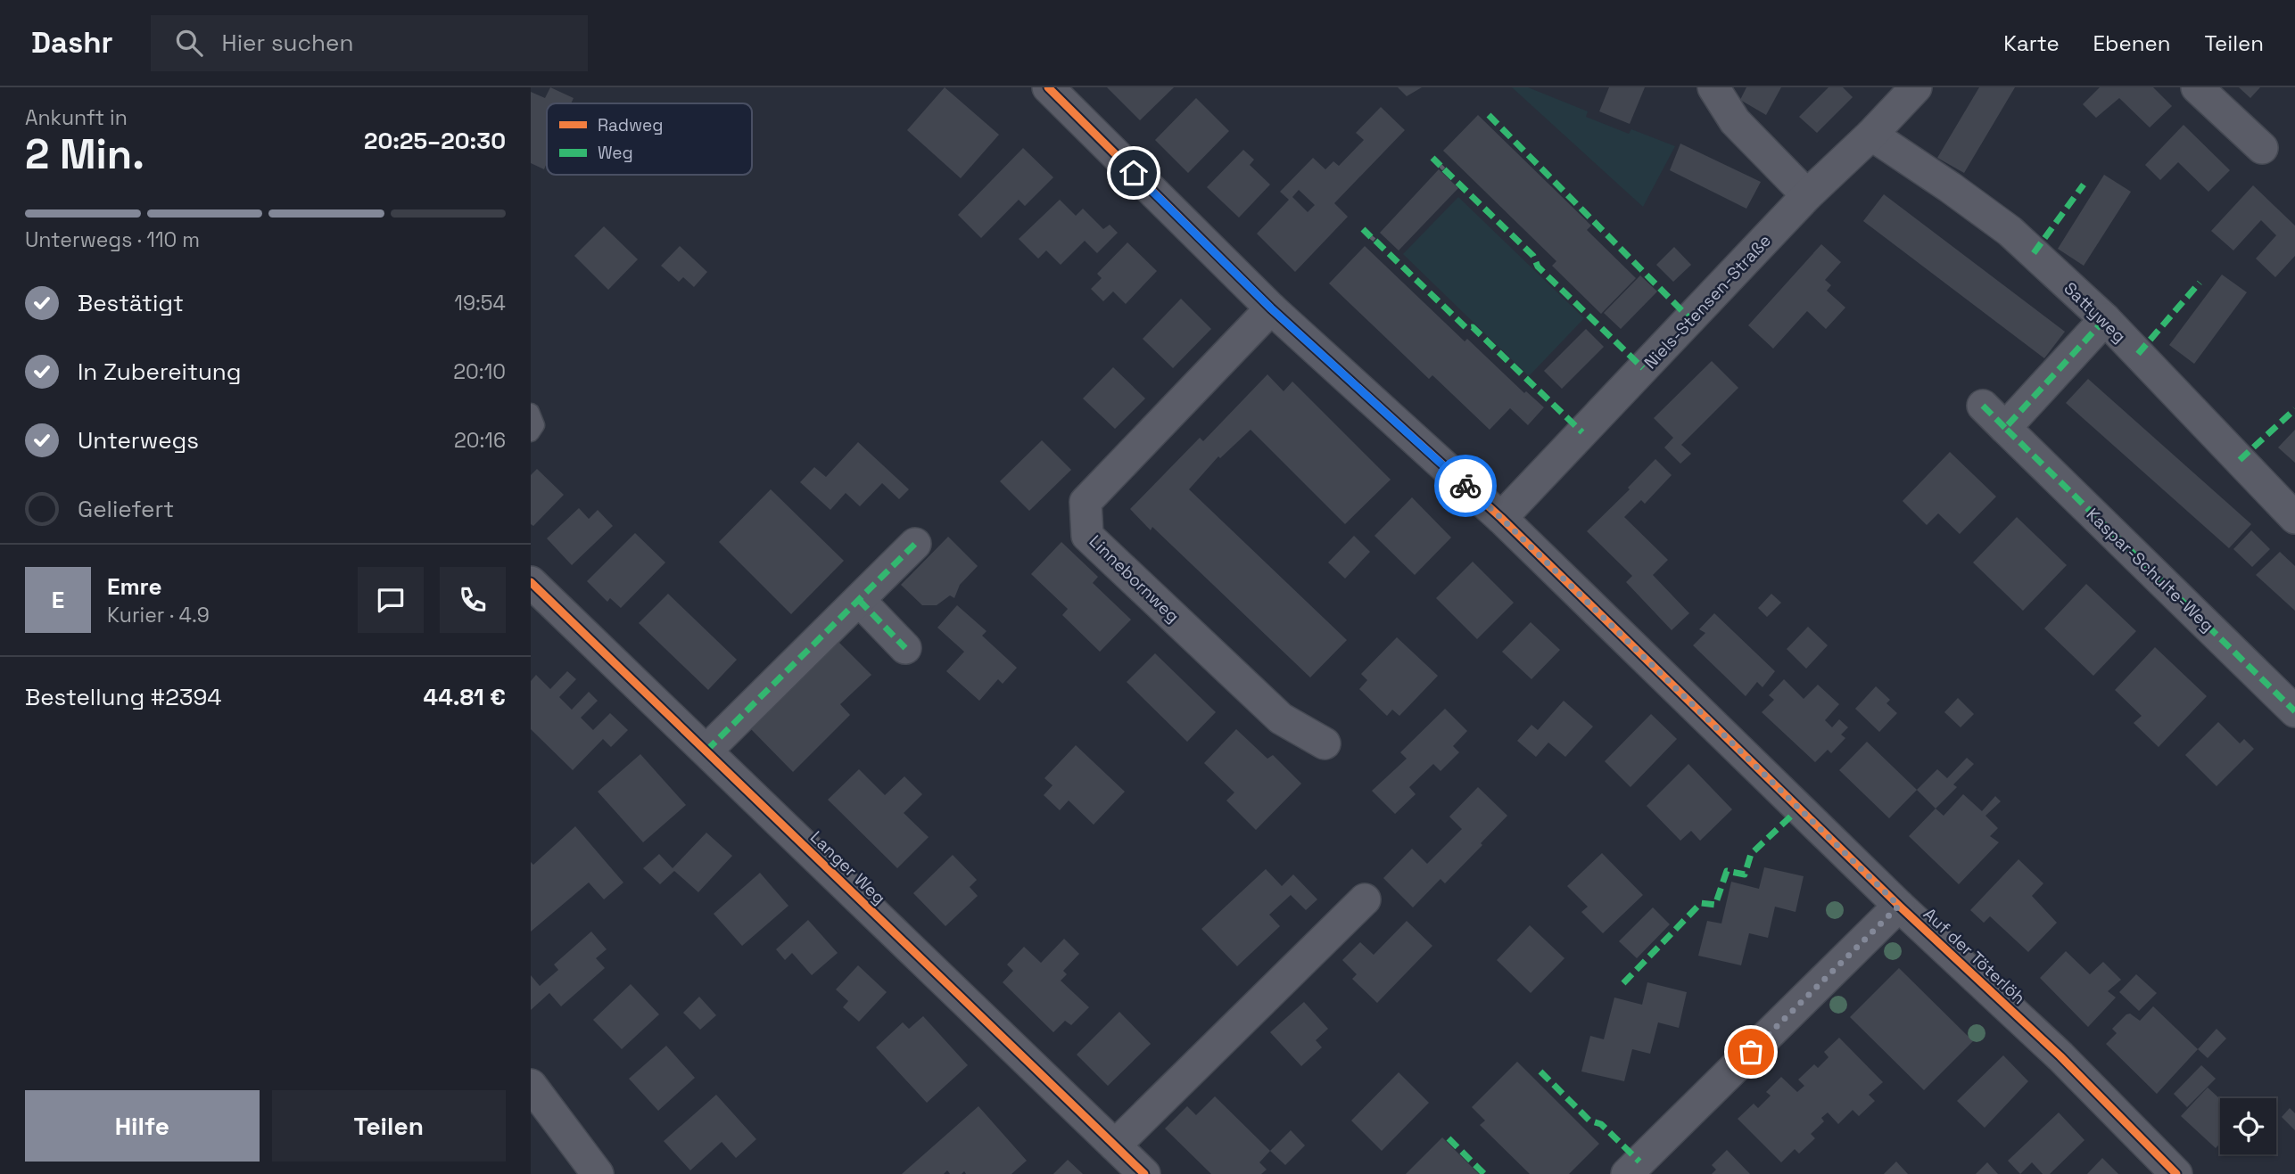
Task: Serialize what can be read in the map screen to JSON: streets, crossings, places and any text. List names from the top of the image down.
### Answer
{
  "streets": {
    "street": [
      "Niels-Stensen-Straße",
      "Sattyweg",
      "Kaspar-Schulte-Weg",
      "Linnebornweg",
      "Langer Weg",
      "Auf der Töterlöh"
    ]
  },
  "crossings": [
    ["Niels-Stensen-Straße", "Sattyweg"],
    ["Niels-Stensen-Straße", "Auf der Töterlöh"],
    ["Linnebornweg", "Auf der Töterlöh"]
  ],
  "legend": ["Radweg", "Weg"],
  "page": {
    "header": "Dashr",
    "search": "Hier suchen",
    "nav": ["Karte", "Ebenen", "Teilen"],
    "heading": ["2 Min.", "Ankunft in", "20:25–20:30"],
    "panel": [
      "Emre",
      "Kurier · 4.9",
      "Bestellung #2394",
      "44.81 €"
    ],
    "bar": "Unterwegs · 110 m",
    "list": [
      ["Bestätigt", "19:54"],
      ["In Zubereitung", "20:10"],
      ["Unterwegs", "20:16"],
      "Geliefert"
    ],
    "round": "E",
    "buttons": ["Hilfe", "Teilen"]
  }
}
